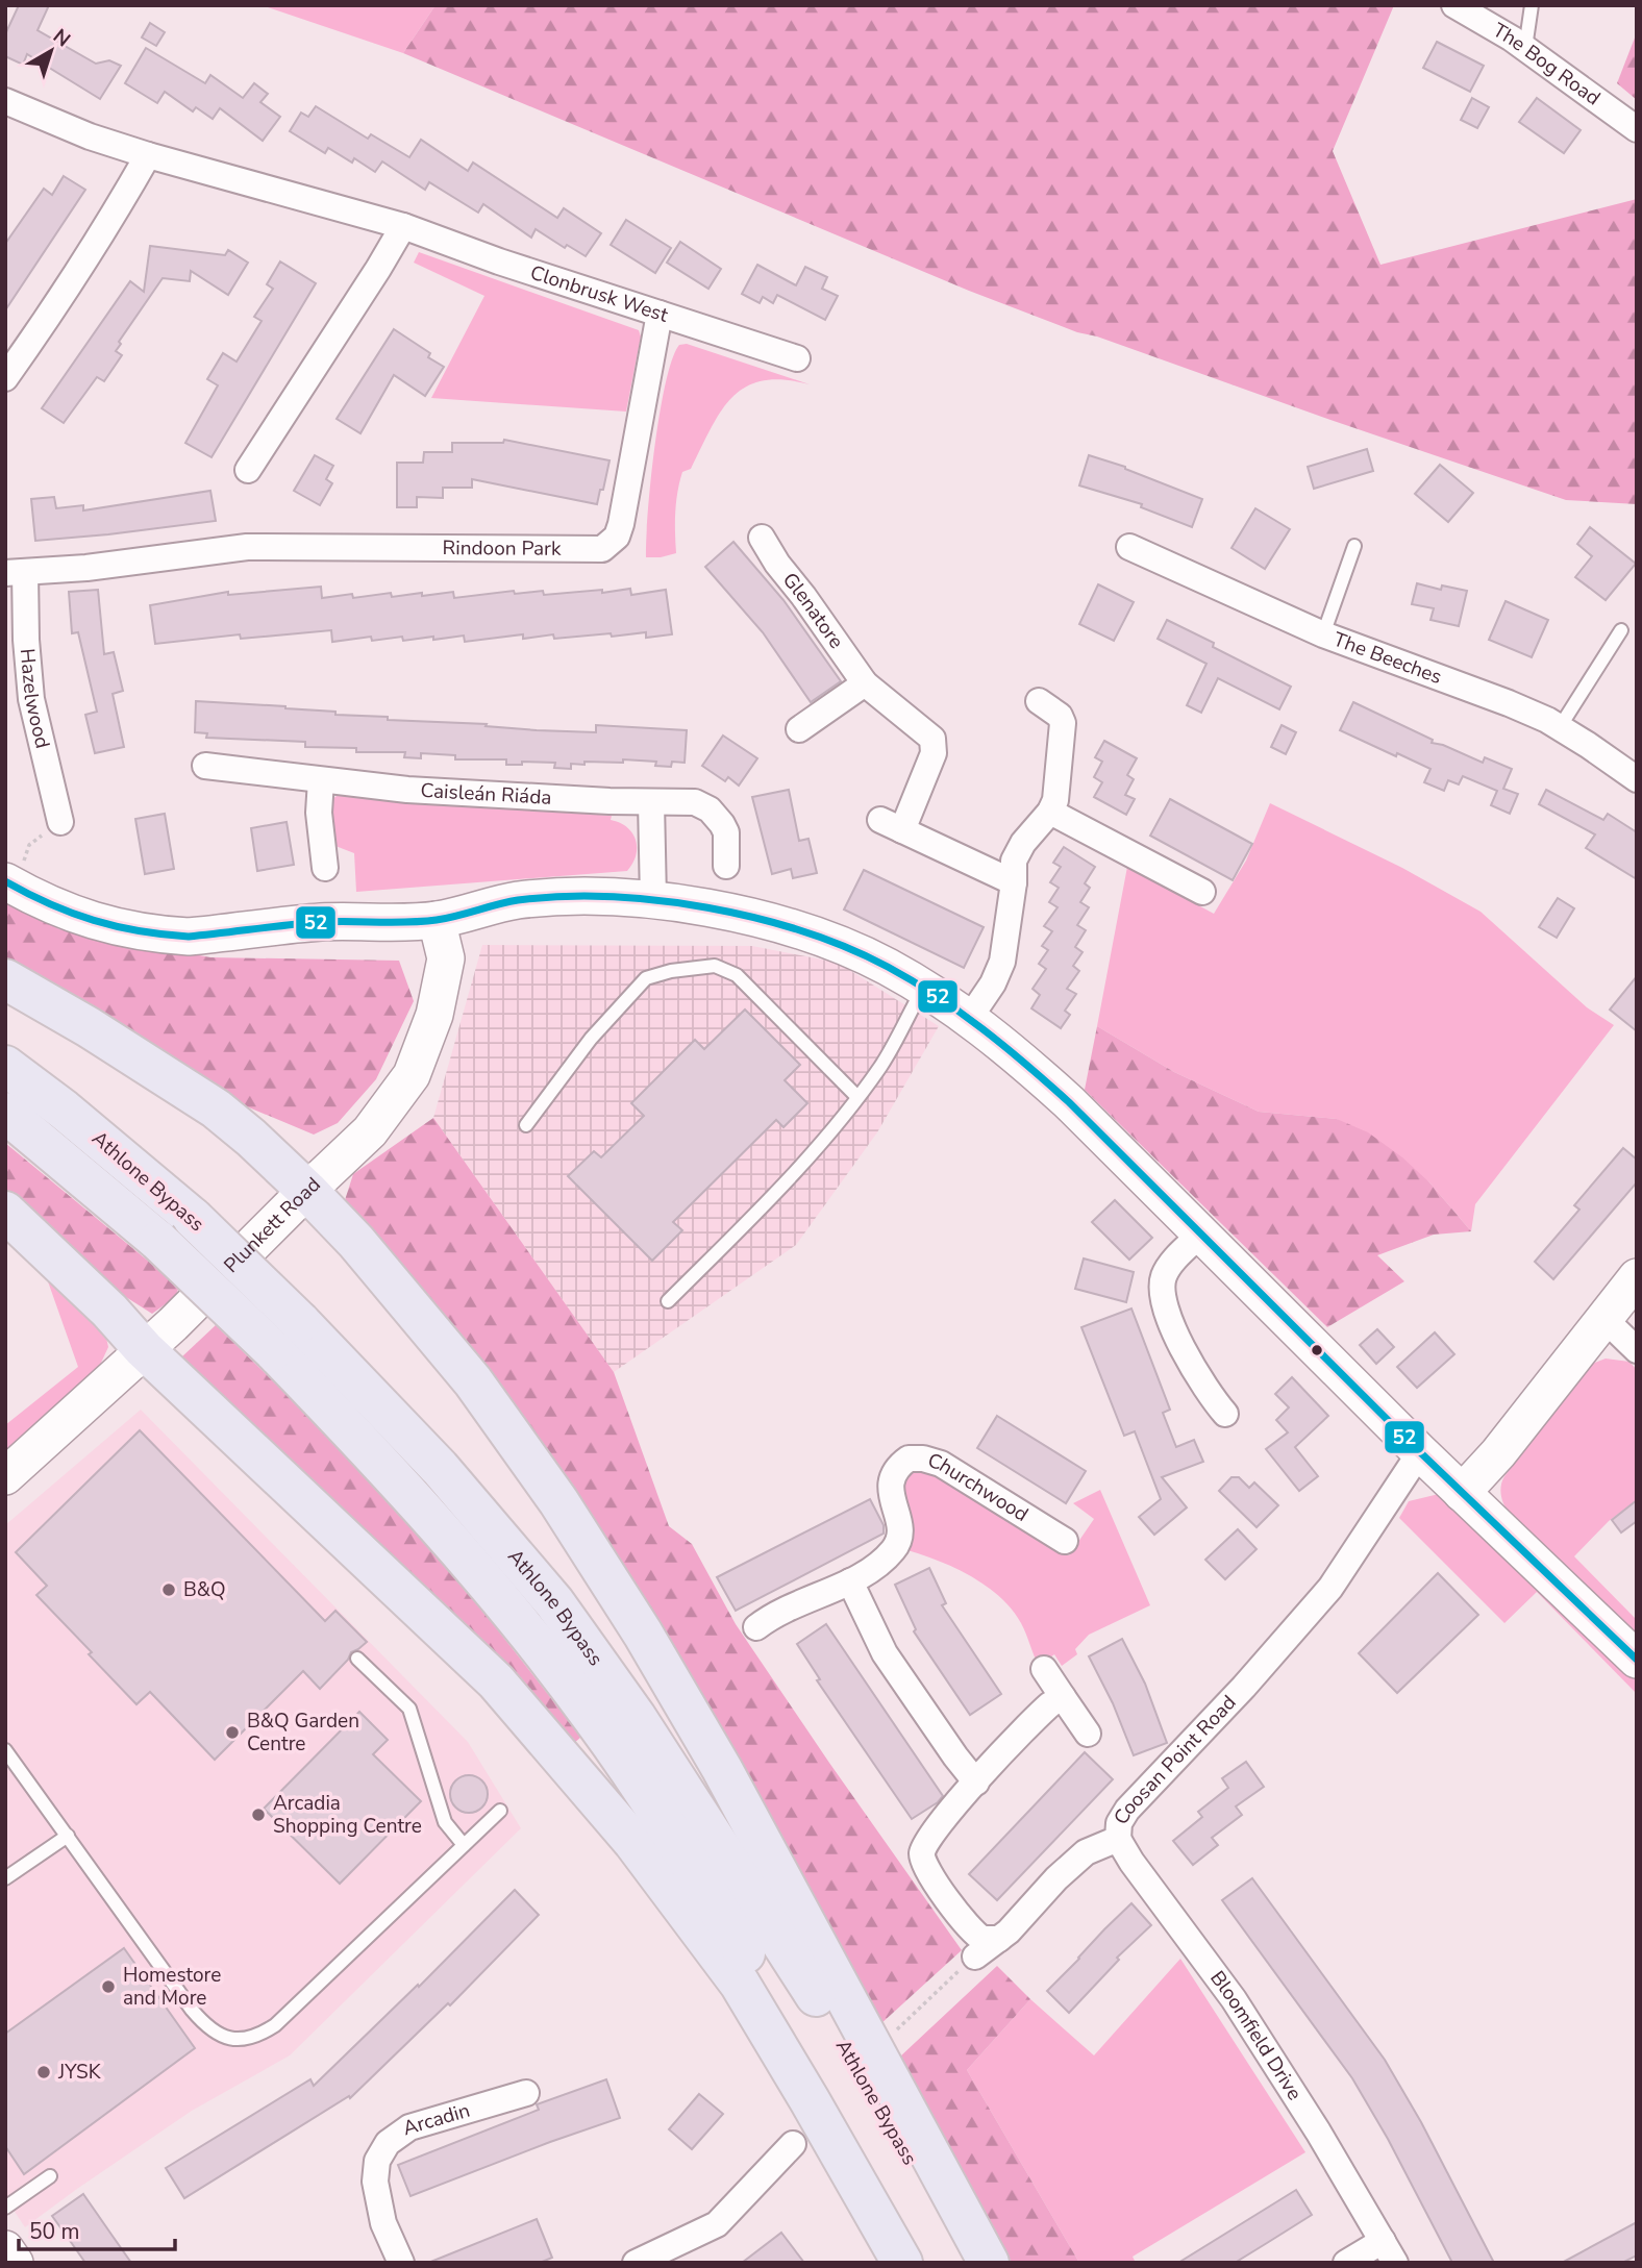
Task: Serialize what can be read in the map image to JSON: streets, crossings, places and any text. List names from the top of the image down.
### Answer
{
  "streets": {
    "highway": ["Athlone Bypass"],
    "street": [
      "The Bog Road",
      "Clonbrusk West",
      "Rindoon Park",
      "Glenatore",
      "The Beeches",
      "Hazelwood",
      "Caisleán Riáda",
      "Plunkett Road",
      "Churchwood",
      "Coosan Point Road",
      "Bloomfield Drive",
      "Arcadin"
    ]
  },
  "crossings": [
    ["Clonbrusk West", "Rindoon Park"],
    ["Rindoon Park", "Hazelwood"],
    ["Coosan Point Road", "Bloomfield Drive"]
  ],
  "places": [
    "B&Q",
    "B&Q Garden Centre",
    "Arcadia Shopping Centre",
    "Homestore and More",
    "JYSK"
  ],
  "lines": ["transit line 52"],
  "scale_bar": "50 m",
  "north": "top right"
}
